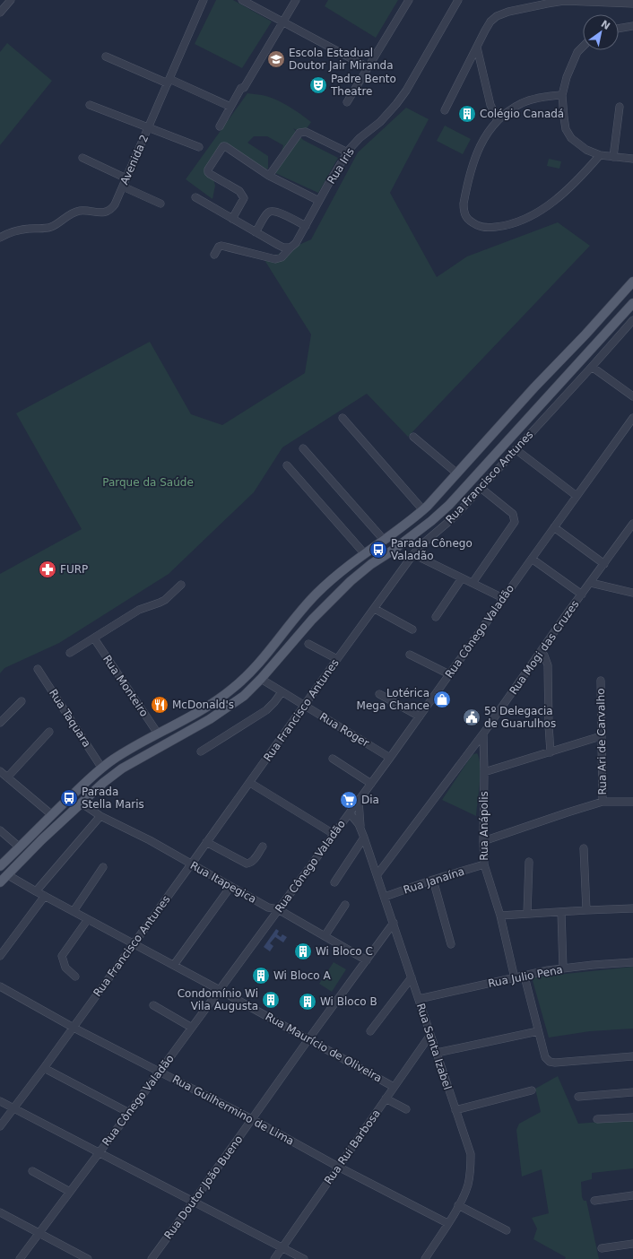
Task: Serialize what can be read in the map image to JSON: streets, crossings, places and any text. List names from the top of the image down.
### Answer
{
  "streets": {
    "street": [
      "Avenida 2",
      "Rua Iris",
      "Rua Francisco Antunes",
      "Rua Cônego Valadão",
      "Rua Mogi das Cruzes",
      "Rua Monteiro",
      "Rua Taquara",
      "Rua Roger",
      "Rua Ari de Carvalho",
      "Rua Anápolis",
      "Rua Janaína",
      "Rua Itapegica",
      "Rua Julio Pena",
      "Rua Santa Izabel",
      "Rua Maurício de Oliveira",
      "Rua Guilhermino de Lima",
      "Rua Rui Barbosa",
      "Rua Doutor João Bueno"
    ]
  },
  "crossings": [
    ["Rua Francisco Antunes", "Rua Roger"],
    ["Rua Francisco Antunes", "Rua Itapegica"],
    ["Rua Francisco Antunes", "Rua Maurício de Oliveira"],
    ["Rua Francisco Antunes", "Rua Guilhermino de Lima"],
    ["Rua Cônego Valadão", "Rua Roger"],
    ["Rua Cônego Valadão", "Rua Itapegica"],
    ["Rua Cônego Valadão", "Rua Santa Izabel"],
    ["Rua Cônego Valadão", "Rua Maurício de Oliveira"],
    ["Rua Cônego Valadão", "Rua Guilhermino de Lima"],
    ["Rua Mogi das Cruzes", "Rua Anápolis"],
    ["Rua Mogi das Cruzes", "Rua Santa Izabel"],
    ["Rua Anápolis", "Rua Janaína"],
    ["Rua Anápolis", "Rua Julio Pena"],
    ["Rua Janaína", "Rua Santa Izabel"],
    ["Rua Itapegica", "Rua Doutor João Bueno"],
    ["Rua Julio Pena", "Rua Santa Izabel"],
    ["Rua Santa Izabel", "Rua Guilhermino de Lima"],
    ["Rua Santa Izabel", "Rua Rui Barbosa"],
    ["Rua Santa Izabel", "Rua Doutor João Bueno"],
    ["Rua Maurício de Oliveira", "Rua Rui Barbosa"],
    ["Rua Maurício de Oliveira", "Rua Doutor João Bueno"],
    ["Rua Guilhermino de Lima", "Rua Rui Barbosa"],
    ["Rua Guilhermino de Lima", "Rua Doutor João Bueno"]
  ],
  "parks": ["Parque da Saúde"],
  "places": {
    "school or university": ["Escola Estadual Doutor Jair Miranda"],
    "theatre": ["Padre Bento Theatre"],
    "building": [
      "Colégio Canadá",
      "Wi Bloco C",
      "Wi Bloco A",
      "Condomínio Wi Vila Augusta",
      "Wi Bloco B"
    ],
    "bus stop": ["Parada Cônego Valadão", "Parada Stella Maris"],
    "pharmacy": ["FURP"],
    "shop": ["Lotérica Mega Chance"],
    "restaurant": ["McDonald's"],
    "public building": ["5º Delegacia de Guarulhos"],
    "supermarket": ["Dia"]
  },
  "north": "top right"
}
